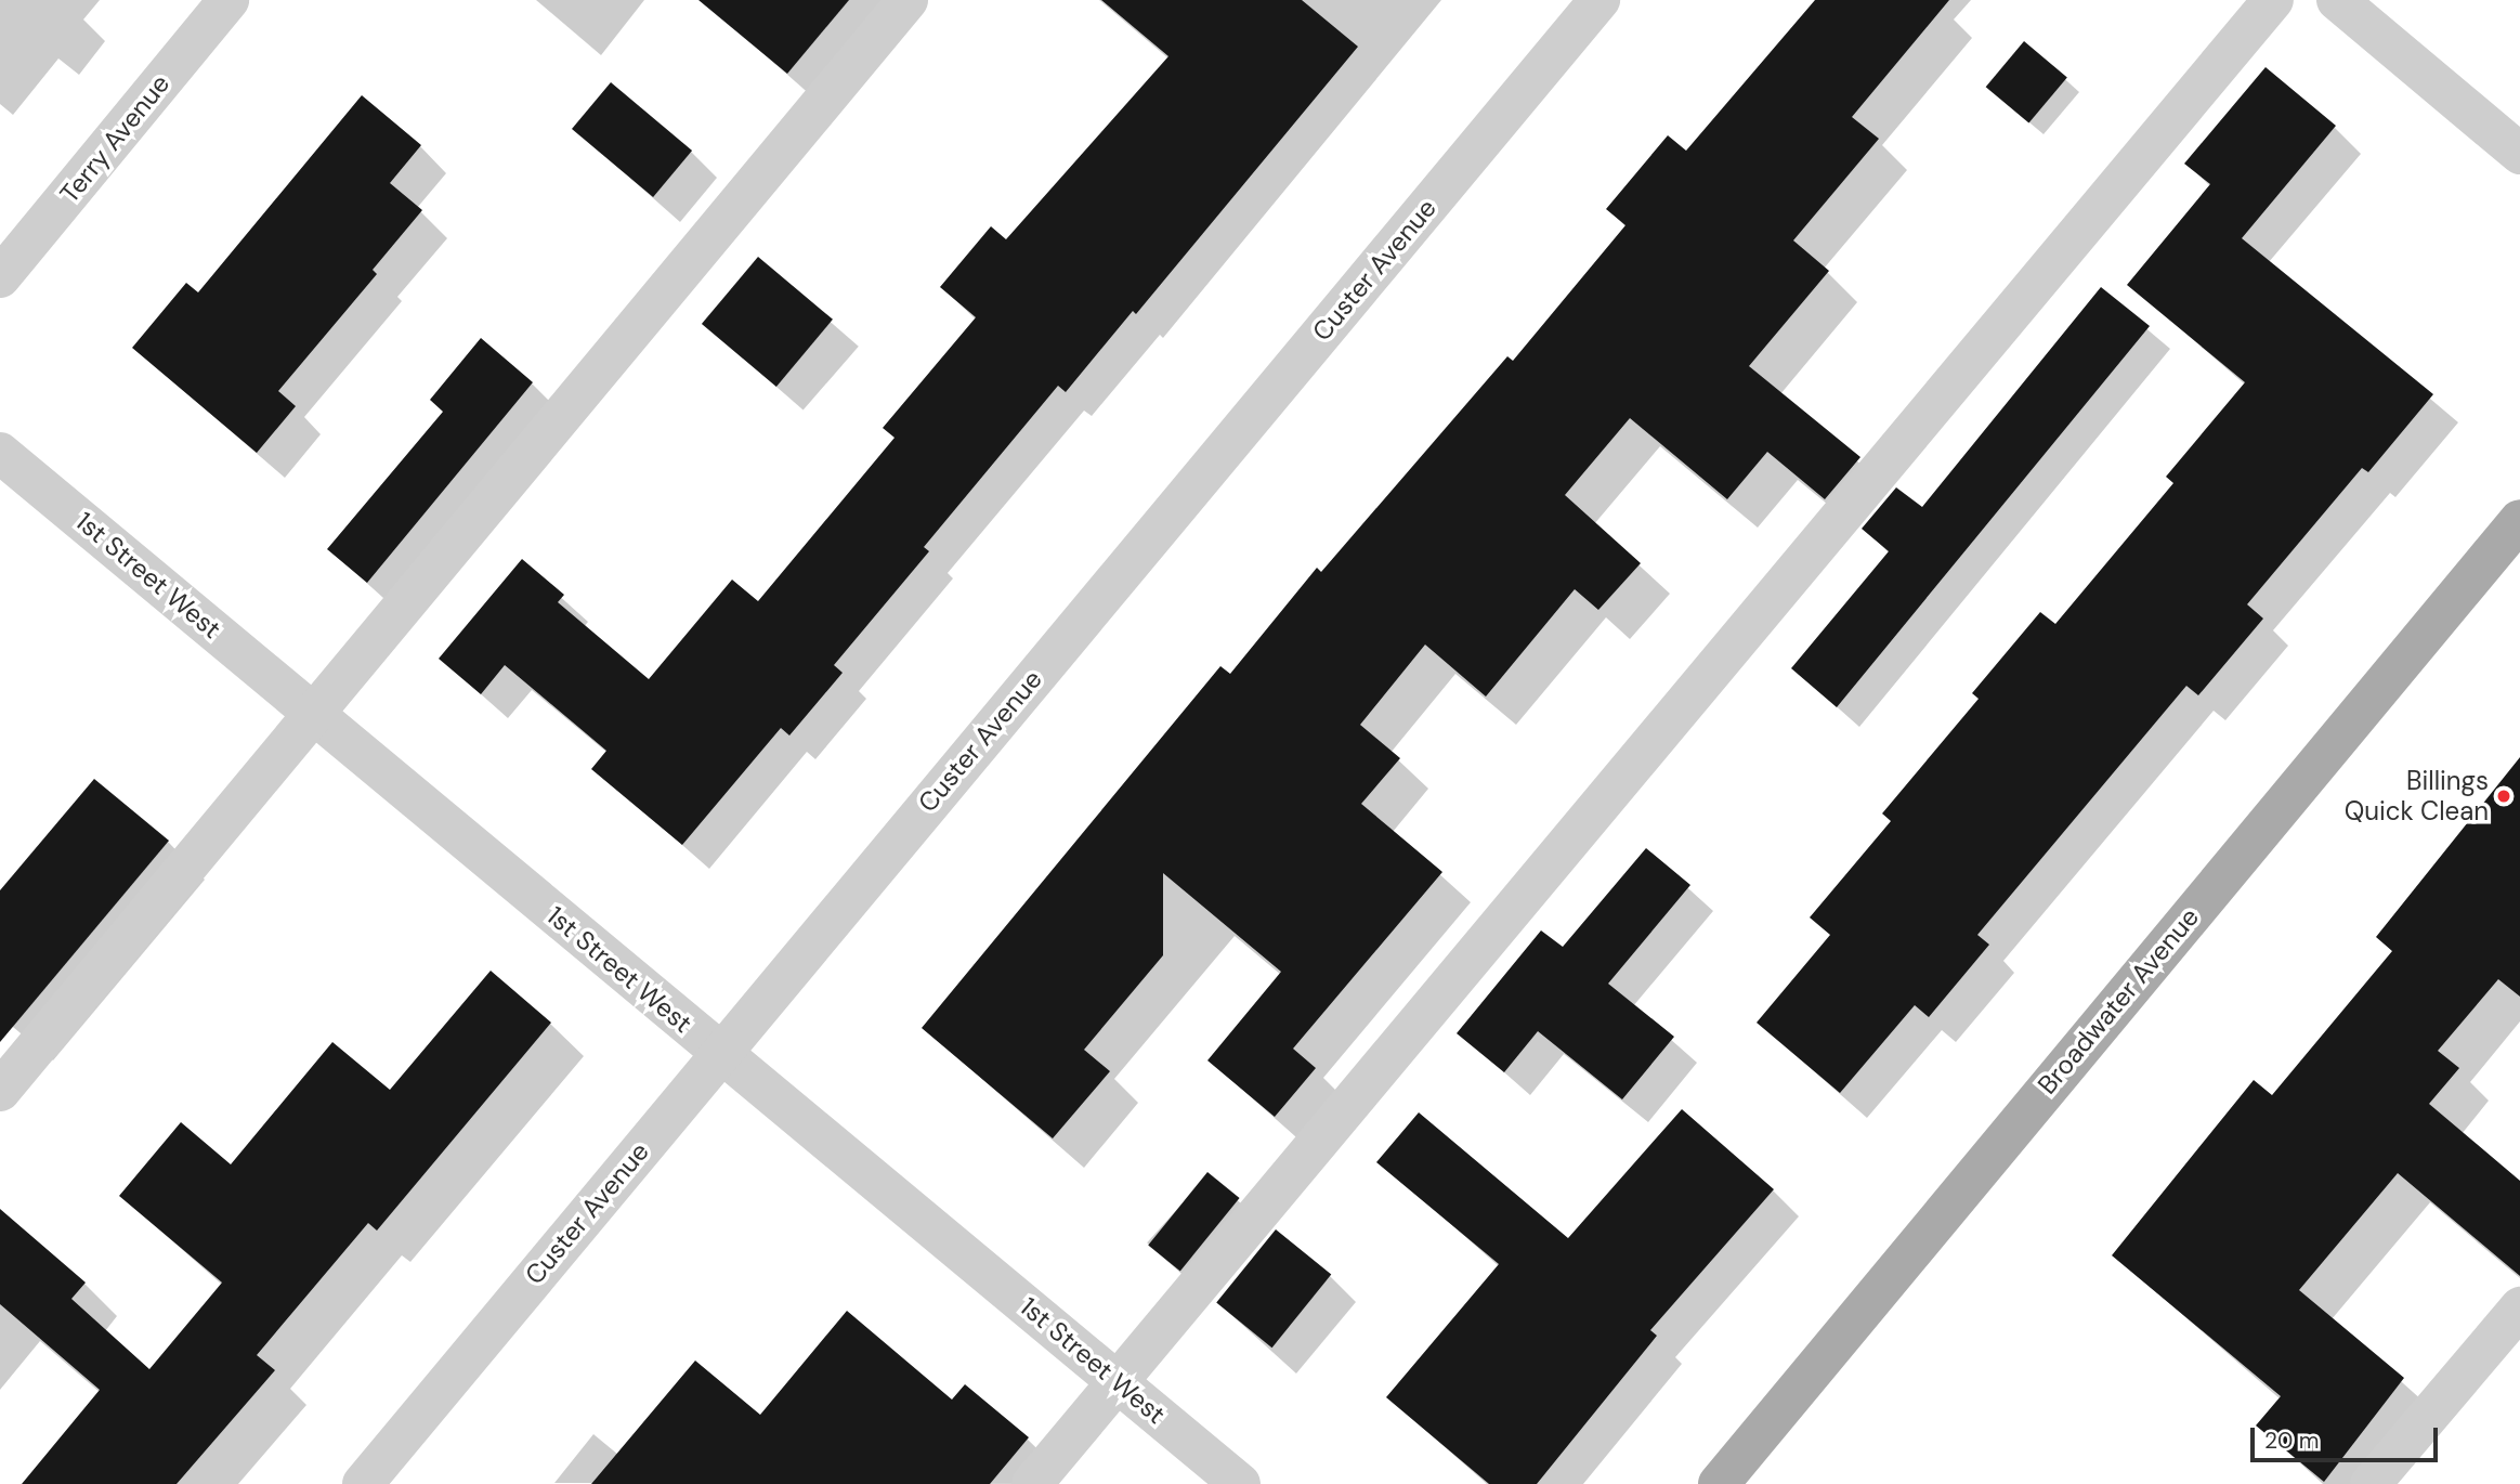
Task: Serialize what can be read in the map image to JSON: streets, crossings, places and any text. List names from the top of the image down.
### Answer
{
  "streets": {
    "main road": ["Broadwater Avenue"],
    "street": ["Terry Avenue", "Custer Avenue", "1st Street West"]
  },
  "crossings": [
    ["Custer Avenue", "1st Street West"]
  ],
  "places": ["Billings Quick Clean"],
  "scale_bar": "20 m"
}
